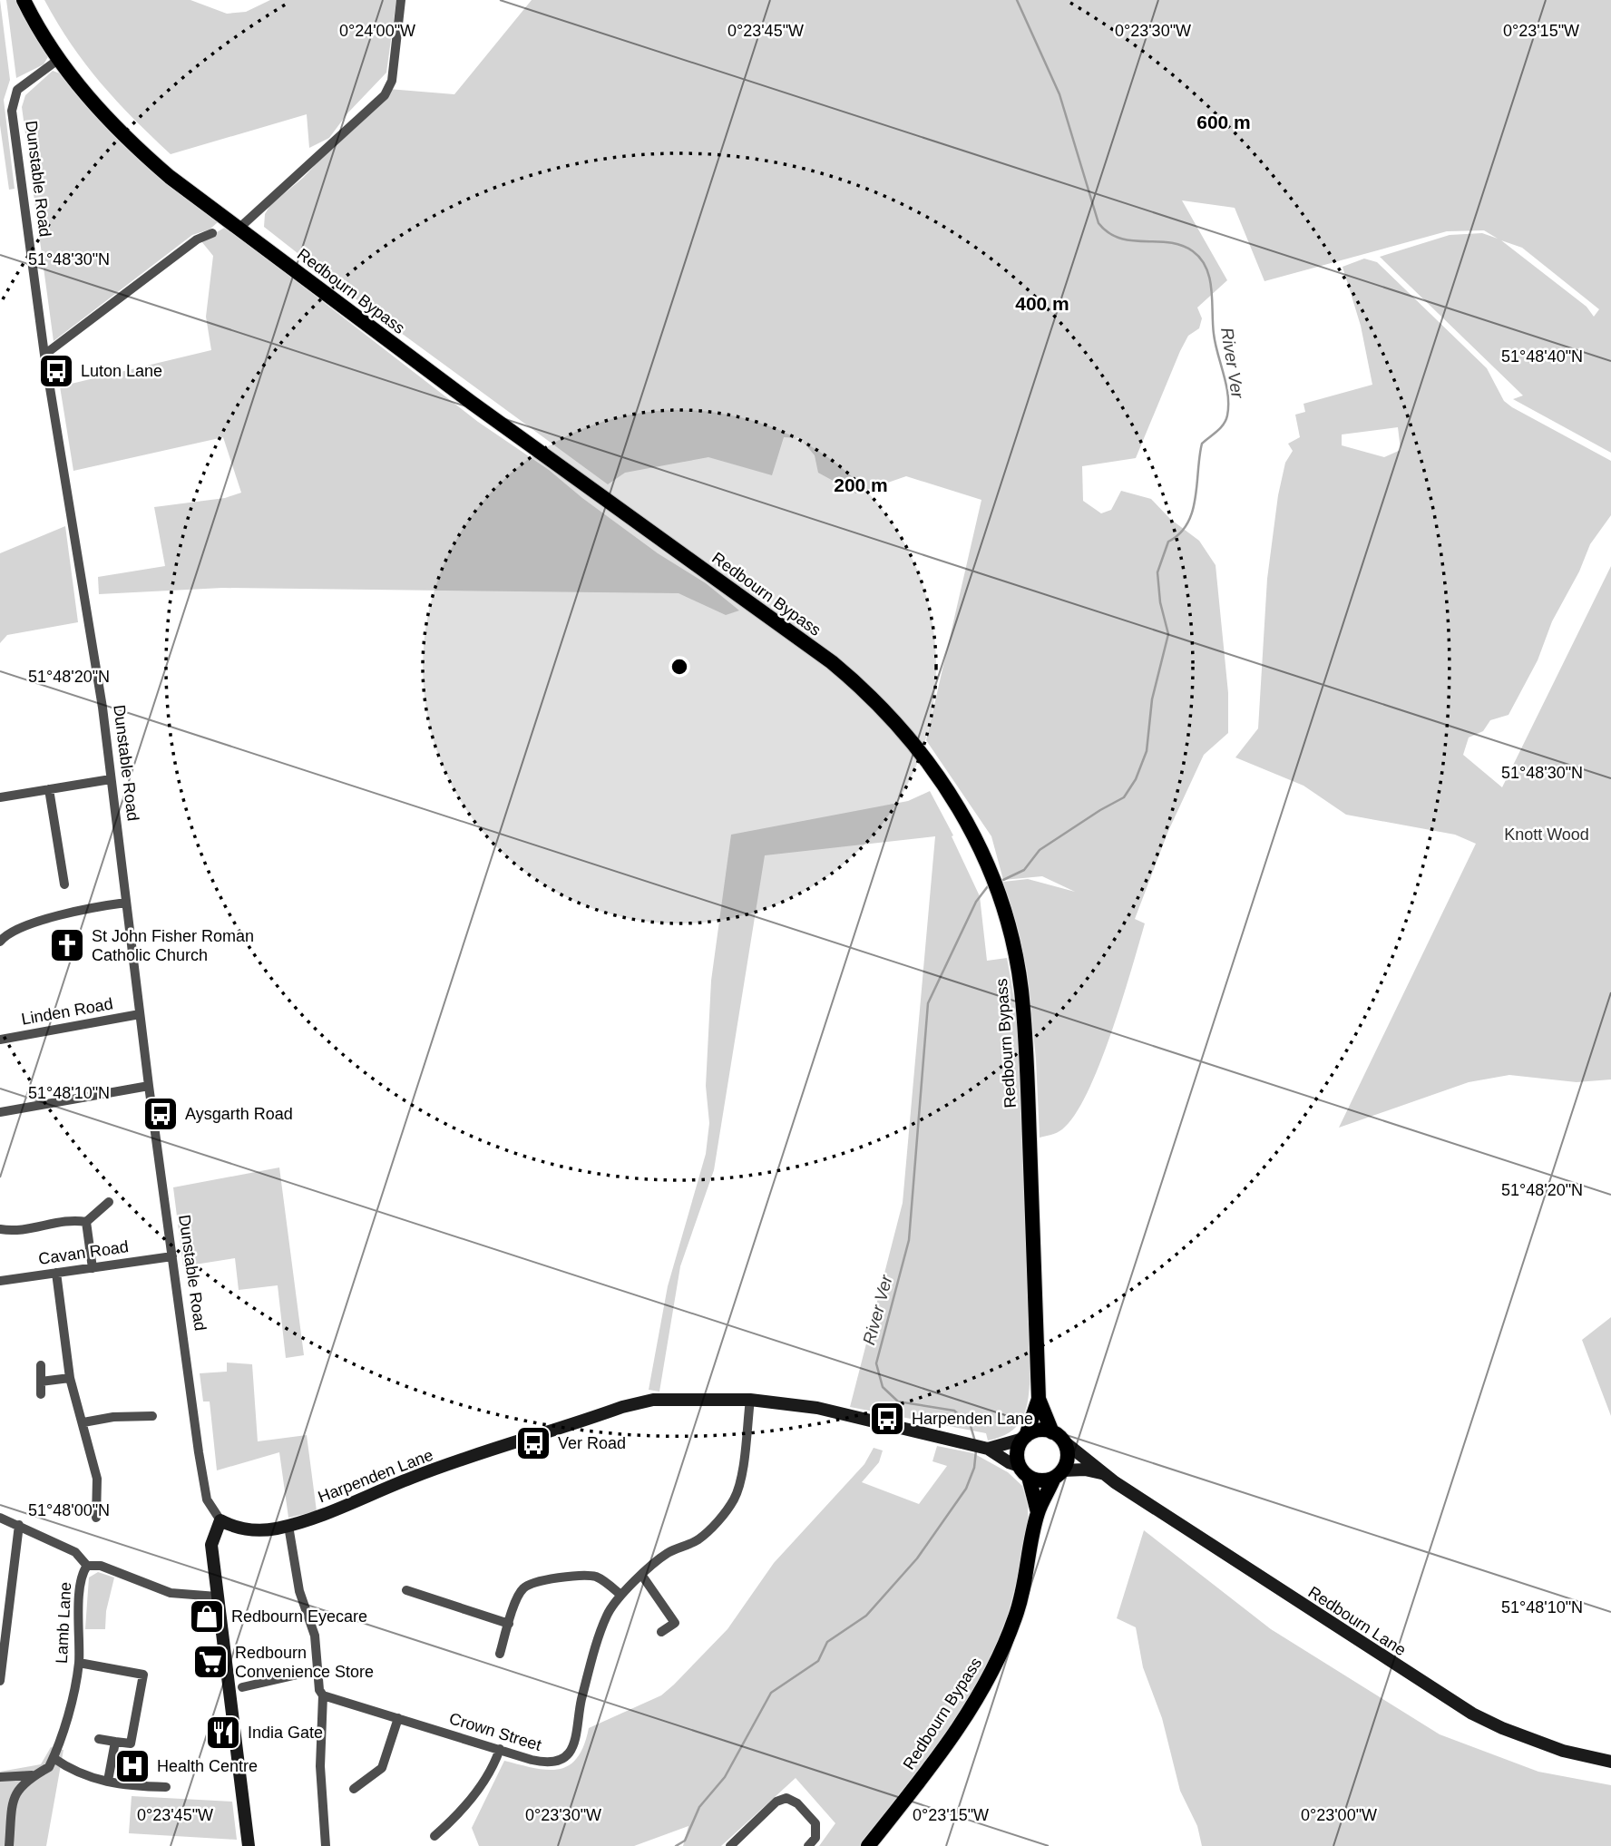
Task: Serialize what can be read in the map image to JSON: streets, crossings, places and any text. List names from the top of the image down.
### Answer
{
  "streets": {
    "main road": ["Redbourn Bypass"],
    "street": [
      "Dunstable Road",
      "Linden Road",
      "Cavan Road",
      "Harpenden Lane",
      "Redbourn Lane",
      "Lamb Lane",
      "Crown Street"
    ]
  },
  "crossings": [
    ["Dunstable Road", "Redbourn Bypass"],
    ["Dunstable Road", "Linden Road"],
    ["Dunstable Road", "Cavan Road"],
    ["Dunstable Road", "Harpenden Lane"],
    ["Redbourn Bypass", "Harpenden Lane"],
    ["Redbourn Bypass", "Redbourn Lane"],
    ["Harpenden Lane", "Redbourn Lane"]
  ],
  "water": ["River Ver"],
  "parks": ["Knott Wood"],
  "places": {
    "bus stop": [
      "Luton Lane",
      "Aysgarth Road",
      "Harpenden Lane",
      "Ver Road"
    ],
    "church": ["St John Fisher Roman Catholic Church"],
    "shop": ["Redbourn Eyecare"],
    "supermarket": ["Redbourn Convenience Store"],
    "restaurant": ["India Gate"],
    "hospital": ["Health Centre"]
  },
  "coordinates": [
    "0°24'00\"W",
    "0°23'45\"W",
    "0°23'30\"W",
    "0°23'15\"W",
    "51°48'30\"N",
    "51°48'40\"N",
    "51°48'20\"N",
    "51°48'10\"N",
    "51°48'00\"N",
    "0°23'00\"W"
  ],
  "rings": ["600 m", "400 m", "200 m"]
}
